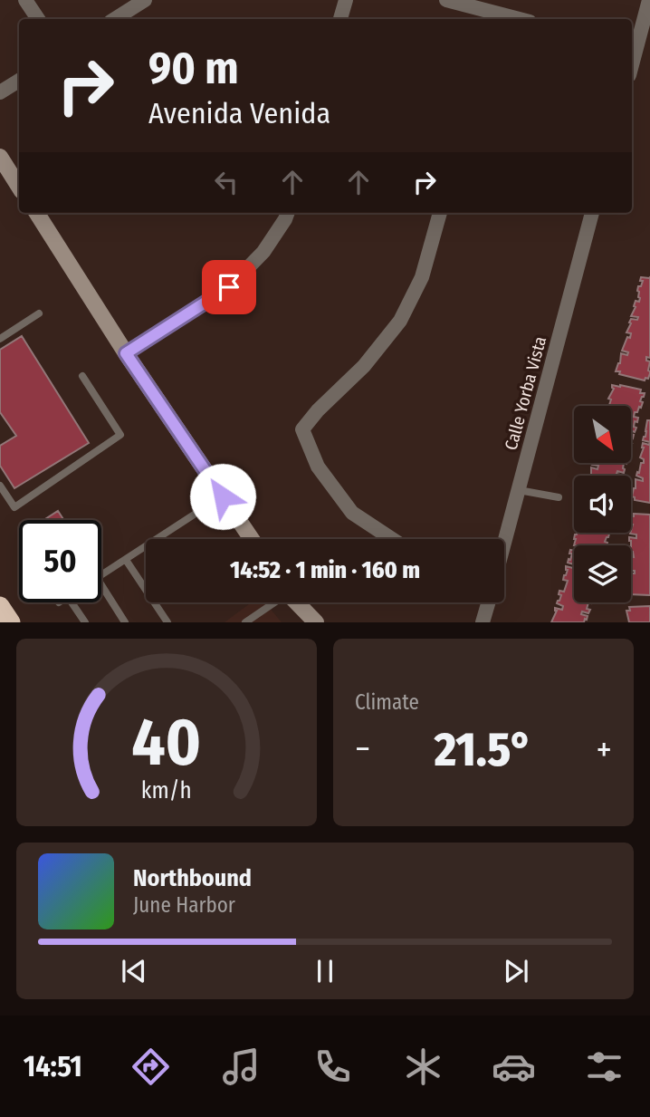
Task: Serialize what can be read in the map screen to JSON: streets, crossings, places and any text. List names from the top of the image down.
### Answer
{
  "streets": {
    "street": ["Calle Yorba Vista"]
  },
  "north": "bottom right",
  "page": {
    "turn": ["90 m", "Avenida Venida"],
    "limit": "50",
    "trip": "14:52 · 1 min · 160 m",
    "tile": "Climate",
    "heat": ["−", "21.5°", "+"],
    "song": ["Northbound", "June Harbor"],
    "tabs": "14:51",
    "gauge": ["40", "km/h"]
  }
}
